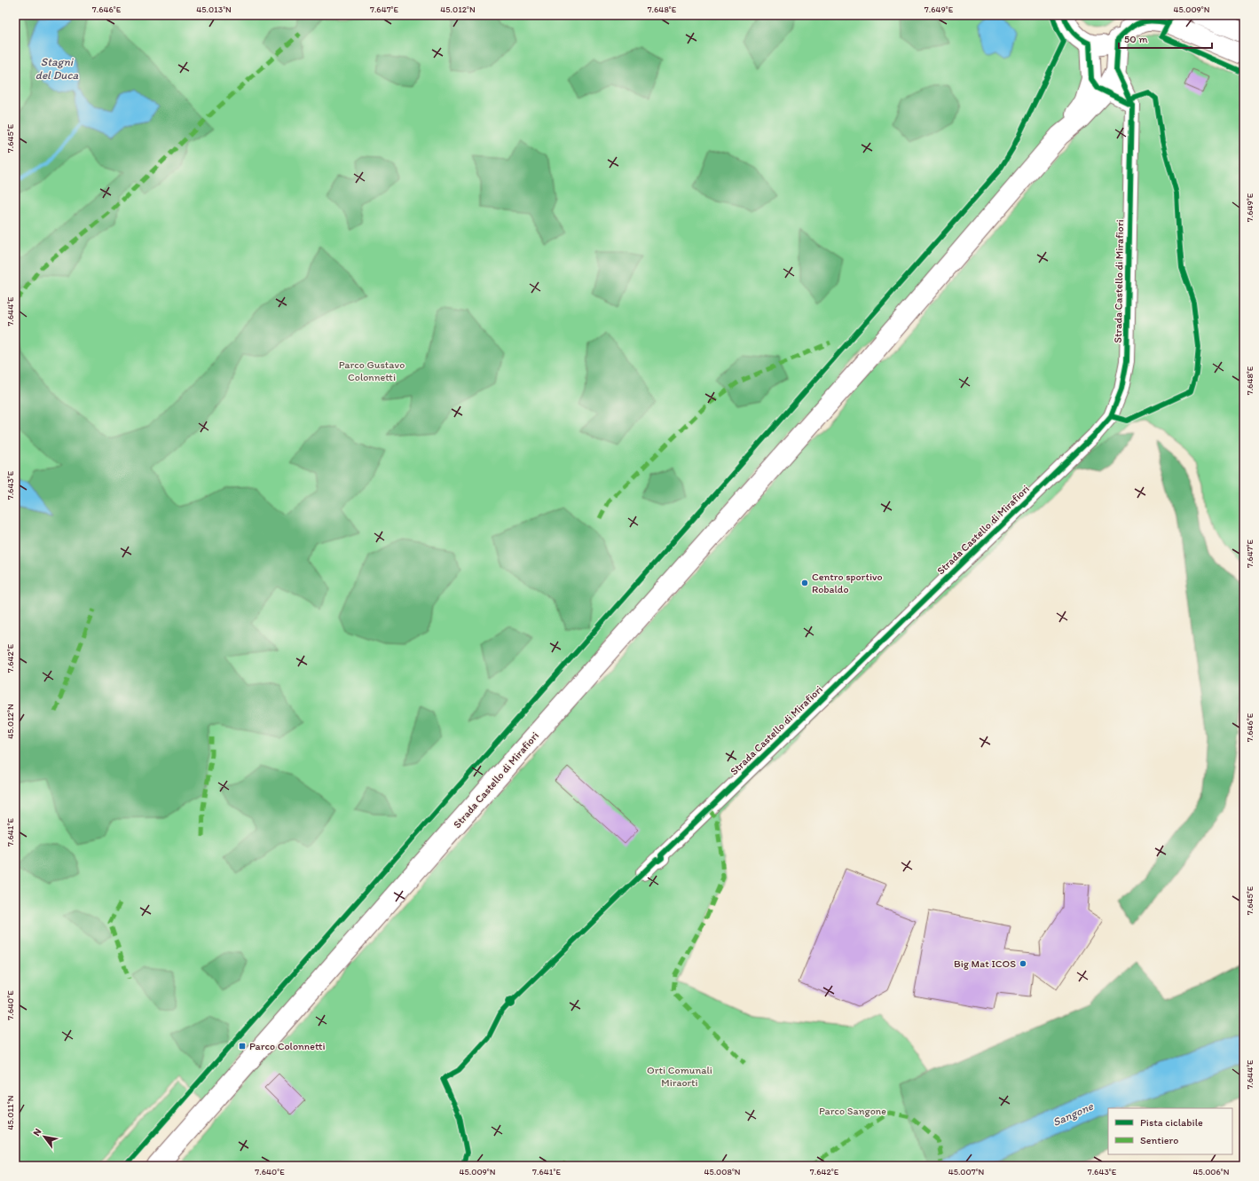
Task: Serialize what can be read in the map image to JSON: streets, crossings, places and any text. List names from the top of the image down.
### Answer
{
  "streets": {
    "street": ["Strada Castello di Mirafiori"]
  },
  "water": ["Stagni del Duca", "Sangone"],
  "parks": ["Parco Gustavo Colonnetti", "Orti Comunali Miraorti", "Parco Sangone"],
  "places": {
    "other": ["Centro sportivo Robaldo", "Big Mat ICOS"],
    "transit": ["Parco Colonnetti"]
  },
  "legend": ["Pista ciclabile", "Sentiero"],
  "scale_bar": "50 m",
  "north": "top left",
  "coordinates": [
    "7.646°E",
    "45.013°N",
    "7.647°E",
    "45.012°N",
    "7.648°E",
    "7.649°E",
    "45.009°N",
    "7.645°E",
    "7.644°E",
    "7.643°E",
    "7.642°E",
    "7.641°E",
    "7.640°E",
    "45.011°N",
    "45.008°N",
    "45.007°N",
    "45.006°N"
  ]
}
